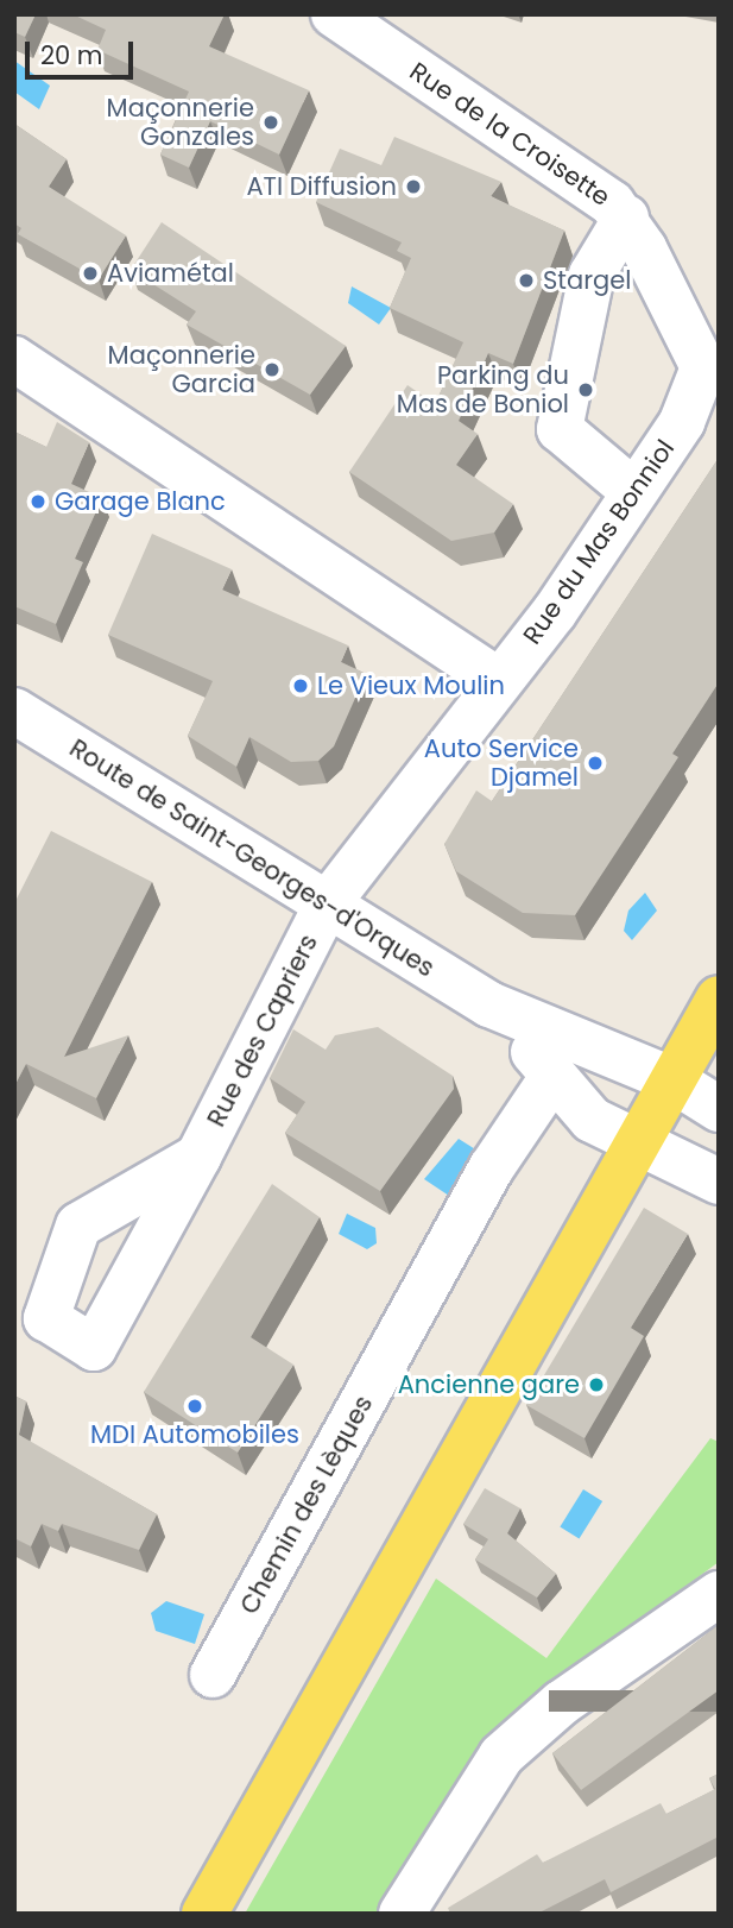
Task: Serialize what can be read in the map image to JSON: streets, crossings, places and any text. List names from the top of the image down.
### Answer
{
  "streets": {
    "street": [
      "Rue de la Croisette",
      "Rue du Mas Bonniol",
      "Route de Saint-Georges-d'Orques",
      "Rue des Capriers",
      "Chemin des Lèques"
    ]
  },
  "crossings": [
    ["Rue de la Croisette", "Rue du Mas Bonniol"],
    ["Rue du Mas Bonniol", "Route de Saint-Georges-d'Orques"],
    ["Rue du Mas Bonniol", "Rue des Capriers"],
    ["Route de Saint-Georges-d'Orques", "Rue des Capriers"],
    ["Route de Saint-Georges-d'Orques", "Chemin des Lèques"]
  ],
  "places": [
    "Maçonnerie Gonzales",
    "ATI Diffusion",
    "Aviamétal",
    "Stargel",
    "Maçonnerie Garcia",
    "Parking du Mas de Boniol",
    "Garage Blanc",
    "Le Vieux Moulin",
    "Auto Service Djamel",
    "Ancienne gare",
    "MDI Automobiles"
  ],
  "scale_bar": "20 m"
}
